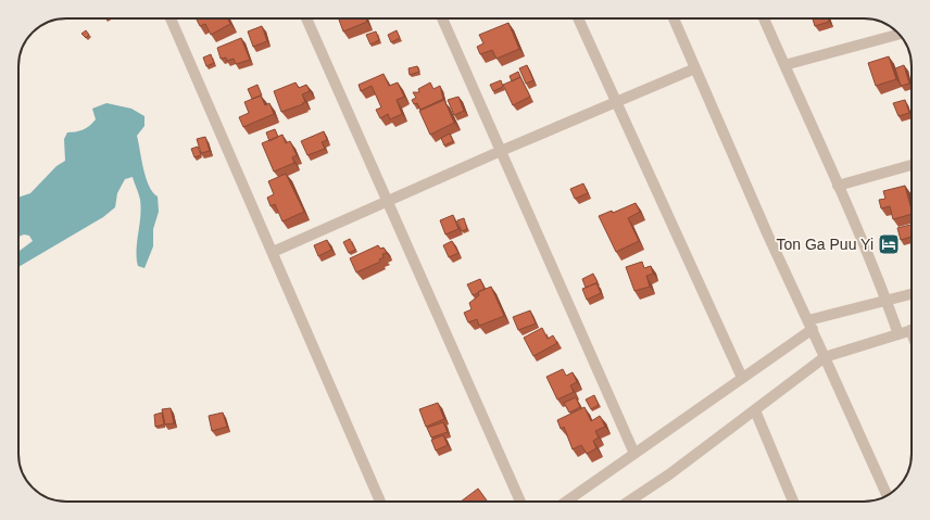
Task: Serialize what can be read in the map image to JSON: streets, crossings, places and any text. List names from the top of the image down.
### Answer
{
  "places": {
    "hotel": ["Ton Ga Puu Yi"]
  }
}
